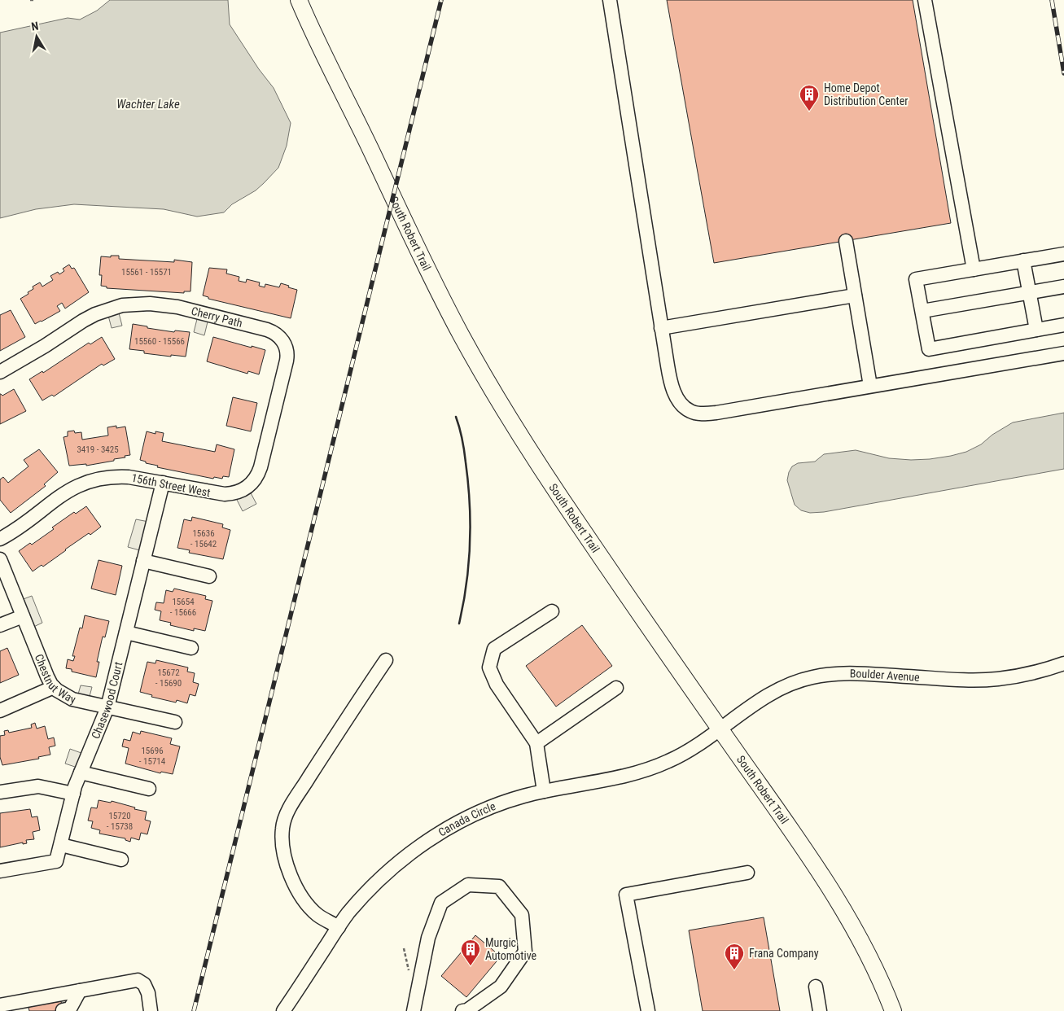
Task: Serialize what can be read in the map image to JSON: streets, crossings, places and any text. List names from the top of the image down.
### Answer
{
  "streets": {
    "main road": ["South Robert Trail"],
    "street": [
      "Cherry Path",
      "156th Street West",
      "Chestnut Way",
      "Boulder Avenue",
      "Chasewood Court",
      "Canada Circle"
    ]
  },
  "crossings": [
    ["South Robert Trail", "Boulder Avenue"],
    ["South Robert Trail", "Canada Circle"],
    ["Cherry Path", "156th Street West"],
    ["156th Street West", "Chasewood Court"],
    ["Chestnut Way", "Chasewood Court"],
    ["Boulder Avenue", "Canada Circle"]
  ],
  "water": ["Wachter Lake"],
  "places": {
    "building": ["Home Depot Distribution Center", "Murgic Automotive", "Frana Company"]
  },
  "house_numbers": [
    "15561 - 15571",
    "15560 - 15566",
    "3419 - 3425",
    "15636 - 15642",
    "15654 - 15666",
    "15672 - 15690",
    "15696 - 15714",
    "15720 - 15738"
  ],
  "north": "top"
}
